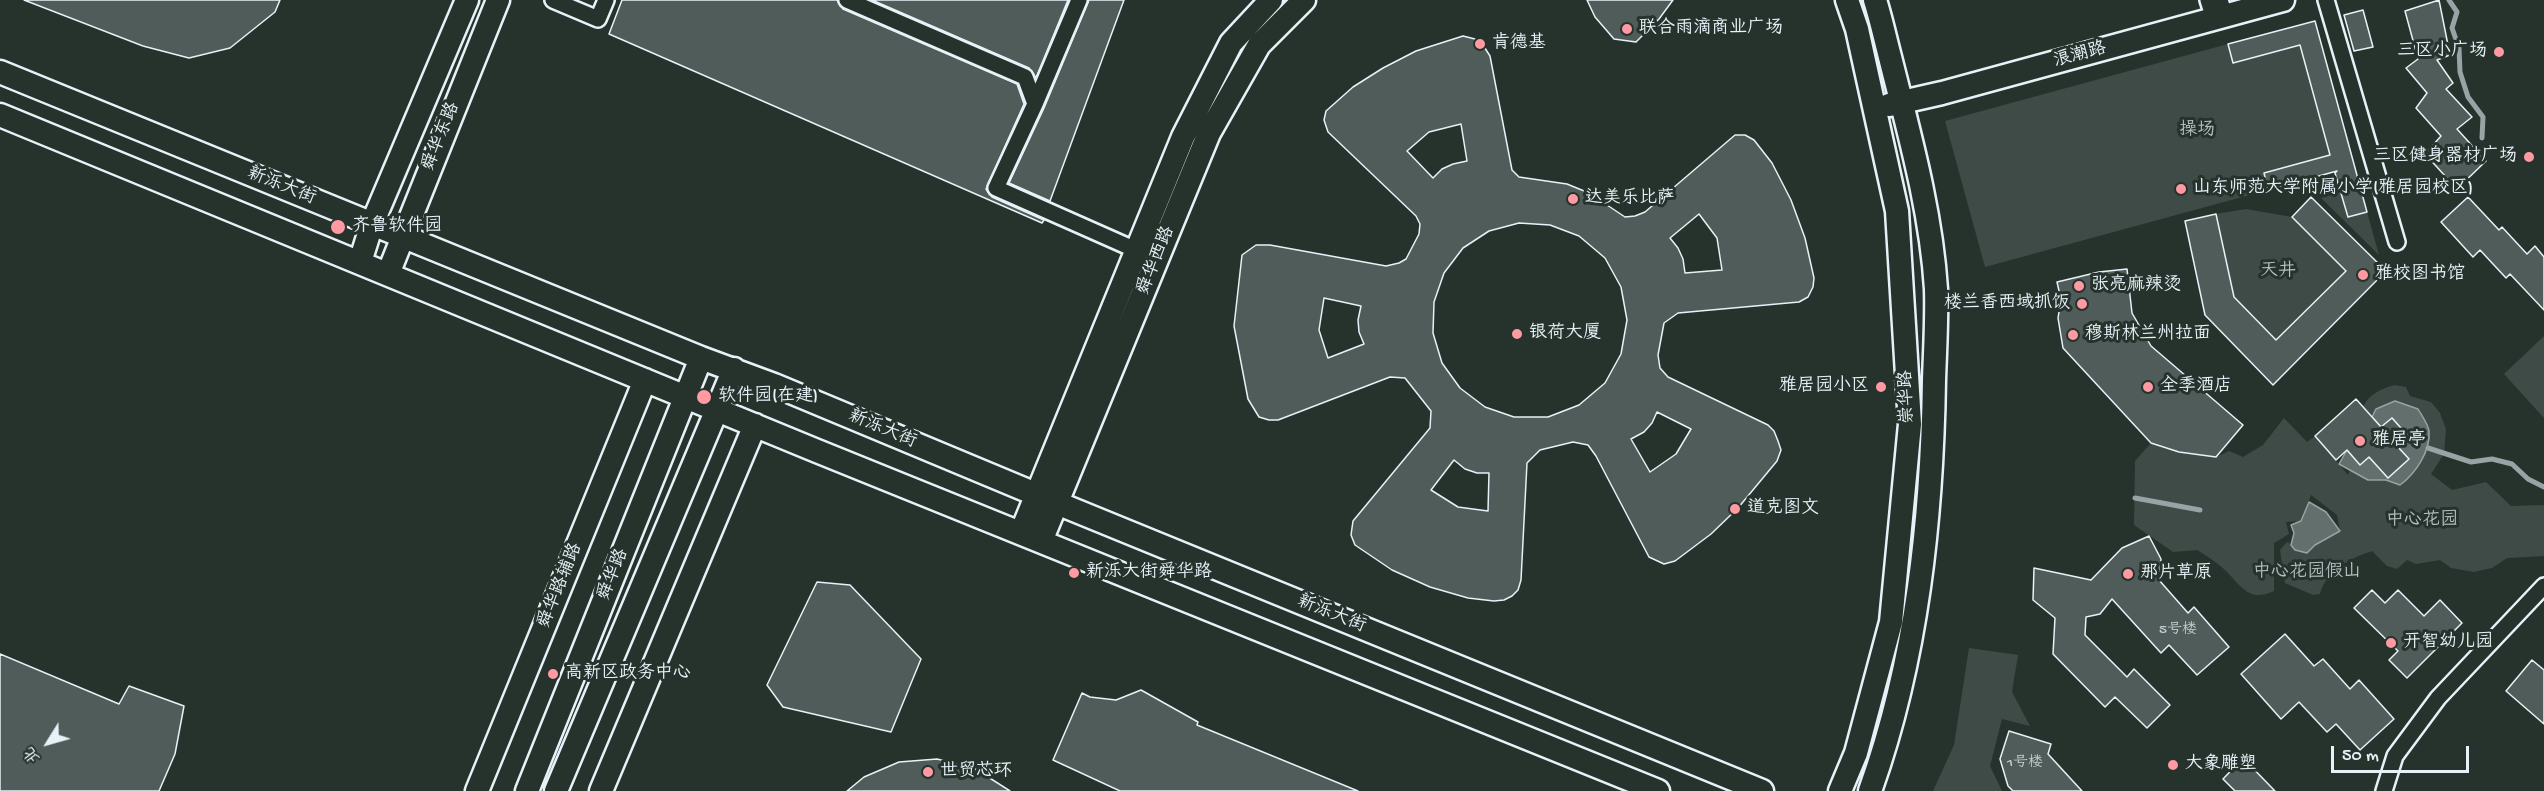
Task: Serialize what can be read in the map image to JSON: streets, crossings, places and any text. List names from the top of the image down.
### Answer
{
  "streets": {
    "main road": [
      "浪潮路",
      "舜华东路",
      "新泺大街",
      "舜华西路",
      "崇华路",
      "舜华路",
      "舜华路辅路"
    ]
  },
  "crossings": [
    ["浪潮路", "崇华路"],
    ["舜华东路", "新泺大街"],
    ["新泺大街", "舜华西路"],
    ["新泺大街", "舜华路"]
  ],
  "parks": [
    "操场",
    "天井",
    "中心花园",
    "中心花园假山"
  ],
  "places": [
    "联合雨滴商业广场",
    "肯德基",
    "三区小广场",
    "三区健身器材广场",
    "山东师范大学附属小学(雅居园校区)",
    "达美乐比萨",
    "齐鲁软件园",
    "雅校图书馆",
    "张亮麻辣烫",
    "楼兰香西域抓饭",
    "银荷大厦",
    "穆斯林兰州拉面",
    "雅居园小区",
    "全季酒店",
    "软件园(在建)",
    "雅居亭",
    "道克图文",
    "新泺大街舜华路",
    "那片草原",
    "开智幼儿园",
    "高新区政务中心",
    "大象雕塑",
    "世贸芯环"
  ],
  "house_numbers": ["5号楼", "1号楼"],
  "scale_bar": "50 m",
  "north": "bottom left"
}
